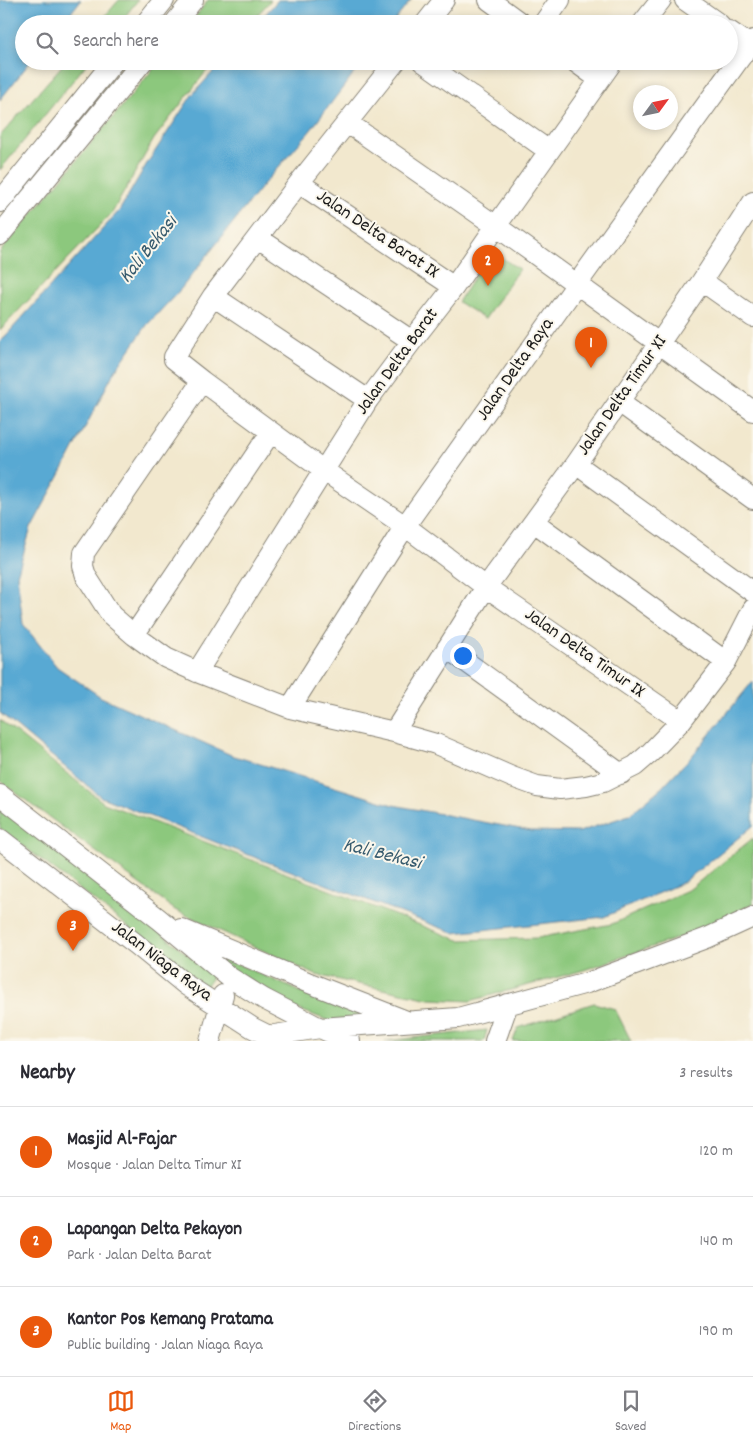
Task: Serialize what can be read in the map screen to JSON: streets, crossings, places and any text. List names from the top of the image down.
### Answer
{
  "streets": {
    "street": [
      "Jalan Delta Barat IX",
      "Jalan Delta Barat",
      "Jalan Delta Raya",
      "Jalan Delta Timur XI",
      "Jalan Delta Timur IX",
      "Jalan Niaga Raya"
    ]
  },
  "crossings": [
    ["Jalan Delta Barat IX", "Jalan Delta Barat"],
    ["Jalan Delta Barat", "Jalan Delta Timur IX"],
    ["Jalan Delta Raya", "Jalan Delta Timur IX"],
    ["Jalan Delta Timur XI", "Jalan Delta Timur IX"]
  ],
  "water": ["Kali Bekasi"],
  "north": "top right",
  "page": {
    "search": "Search here",
    "pins": ["2", "1", "3"],
    "heading": ["Nearby", "3 results"],
    "list": [
      {
        "mark": "1",
        "name": "Masjid Al-Fajar",
        "note": "Mosque · Jalan Delta Timur XI",
        "value": "120 m"
      },
      {
        "mark": "2",
        "name": "Lapangan Delta Pekayon",
        "note": "Park · Jalan Delta Barat",
        "value": "140 m"
      },
      {
        "mark": "3",
        "name": "Kantor Pos Kemang Pratama",
        "note": "Public building · Jalan Niaga Raya",
        "value": "190 m"
      }
    ],
    "nav": ["Map", "Directions", "Saved"]
  }
}
